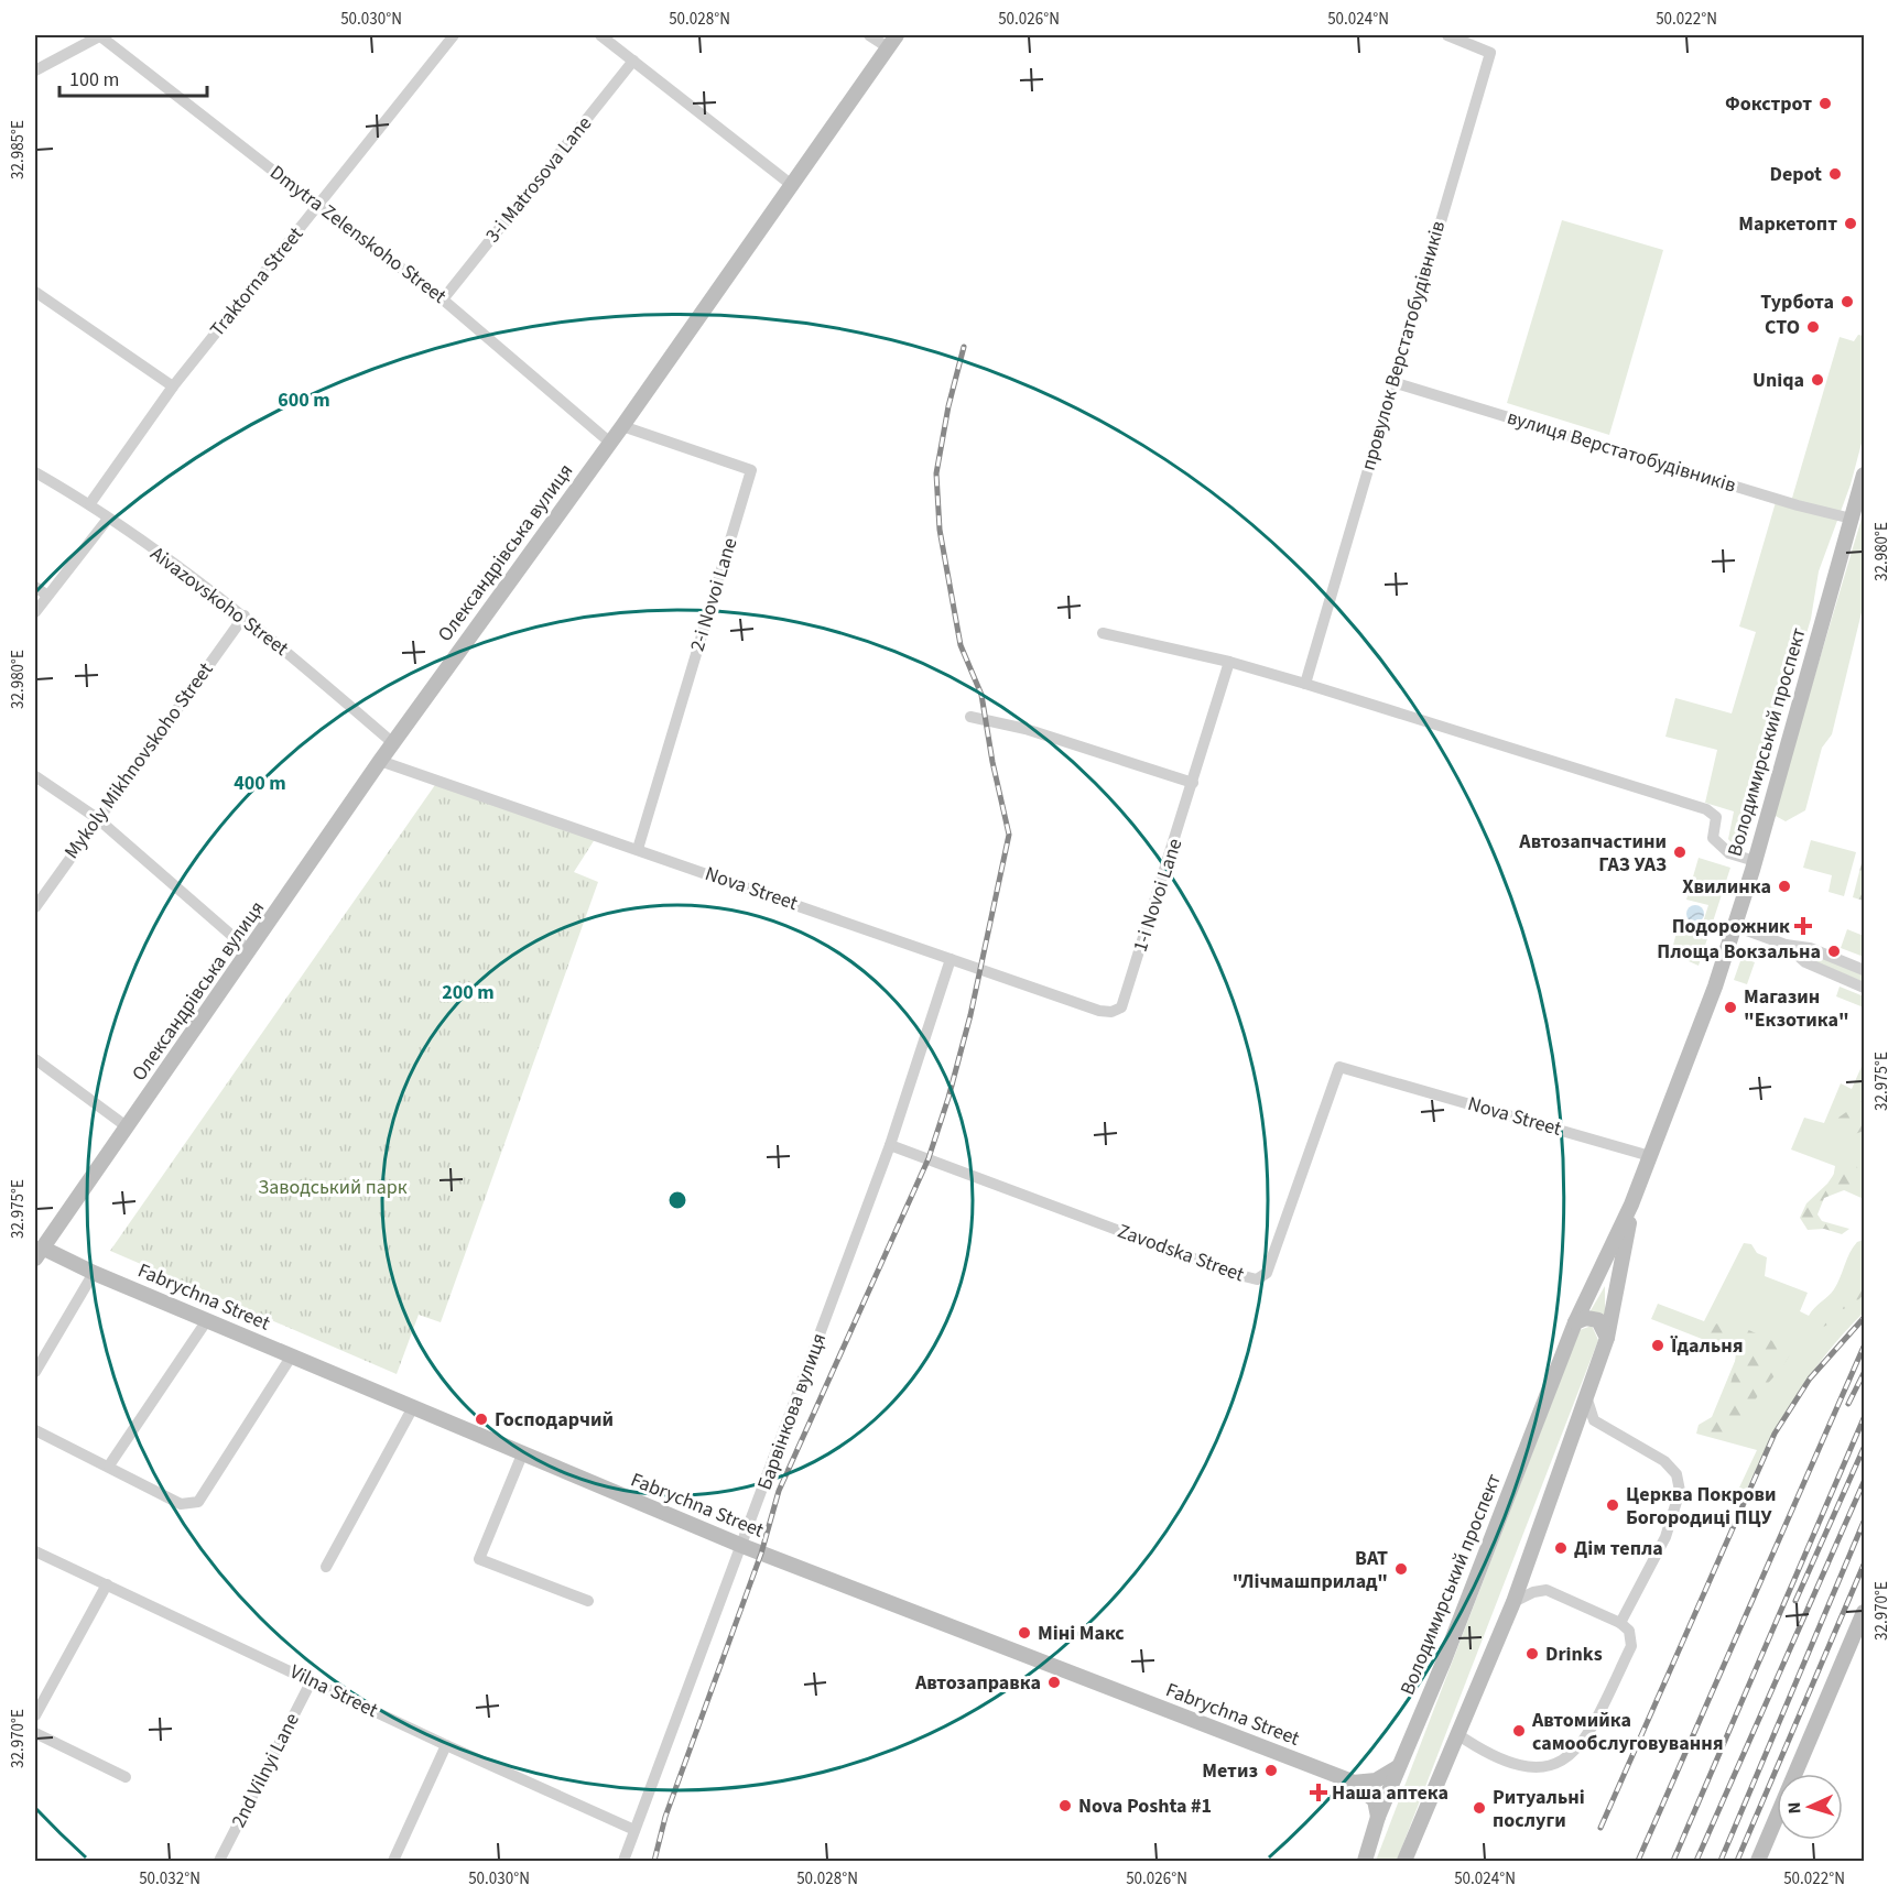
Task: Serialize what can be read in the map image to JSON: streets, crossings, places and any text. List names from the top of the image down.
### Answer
{
  "streets": {
    "main road": ["Олександрівська вулиця", "Володимирський проспект", "Fabrychna Street"],
    "street": [
      "3-i Matrosova Lane",
      "Dmytra Zelenskoho Street",
      "Traktorna Street",
      "провулок Верстатобудівників",
      "вулиця Верстатобудівників",
      "2-i Novoi Lane",
      "Aivazovskoho Street",
      "Mykoly Mikhnovskoho Street",
      "Nova Street",
      "1-i Novoi Lane",
      "Zavodska Street",
      "Барвінкова вулиця",
      "Vilna Street",
      "2nd Vilnyi Lane"
    ]
  },
  "crossings": [
    ["3-i Matrosova Lane", "Dmytra Zelenskoho Street"],
    ["Dmytra Zelenskoho Street", "Traktorna Street"],
    ["Dmytra Zelenskoho Street", "Олександрівська вулиця"],
    ["Traktorna Street", "Aivazovskoho Street"],
    ["провулок Верстатобудівників", "вулиця Верстатобудівників"],
    ["вулиця Верстатобудівників", "Володимирський проспект"],
    ["Олександрівська вулиця", "2-i Novoi Lane"],
    ["Олександрівська вулиця", "Aivazovskoho Street"],
    ["Олександрівська вулиця", "Nova Street"],
    ["Олександрівська вулиця", "Fabrychna Street"],
    ["2-i Novoi Lane", "Nova Street"],
    ["Aivazovskoho Street", "Mykoly Mikhnovskoho Street"],
    ["Володимирський проспект", "Nova Street"],
    ["Nova Street", "1-i Novoi Lane"],
    ["Nova Street", "Zavodska Street"],
    ["Nova Street", "Барвінкова вулиця"],
    ["Zavodska Street", "Барвінкова вулиця"],
    ["Fabrychna Street", "Барвінкова вулиця"],
    ["Барвінкова вулиця", "Vilna Street"],
    ["Vilna Street", "2nd Vilnyi Lane"]
  ],
  "parks": ["Заводський парк"],
  "places": {
    "other": [
      "Фокстрот",
      "Depot",
      "Маркетопт",
      "Турбота",
      "СТО",
      "Uniqa",
      "Автозапчастини ГАЗ УАЗ",
      "Хвилинка",
      "Площа Вокзальна",
      "Магазин \"Екзотика\"",
      "Їдальня",
      "Господарчий",
      "Церква Покрови Богородиці ПЦУ",
      "Дім тепла",
      "ВАТ \"Лічмашприлад\"",
      "Міні Макс",
      "Drinks",
      "Автозаправка",
      "Автомийка самообслуговування",
      "Метиз",
      "Nova Poshta #1",
      "Ритуальні послуги"
    ],
    "health": ["Подорожник", "Наша аптека"]
  },
  "scale_bar": "100 m",
  "north": "left",
  "coordinates": [
    "50.030°N",
    "50.028°N",
    "50.026°N",
    "50.024°N",
    "50.022°N",
    "32.985°E",
    "32.980°E",
    "32.975°E",
    "32.970°E",
    "50.032°N"
  ],
  "rings": ["600 m", "400 m", "200 m"]
}
